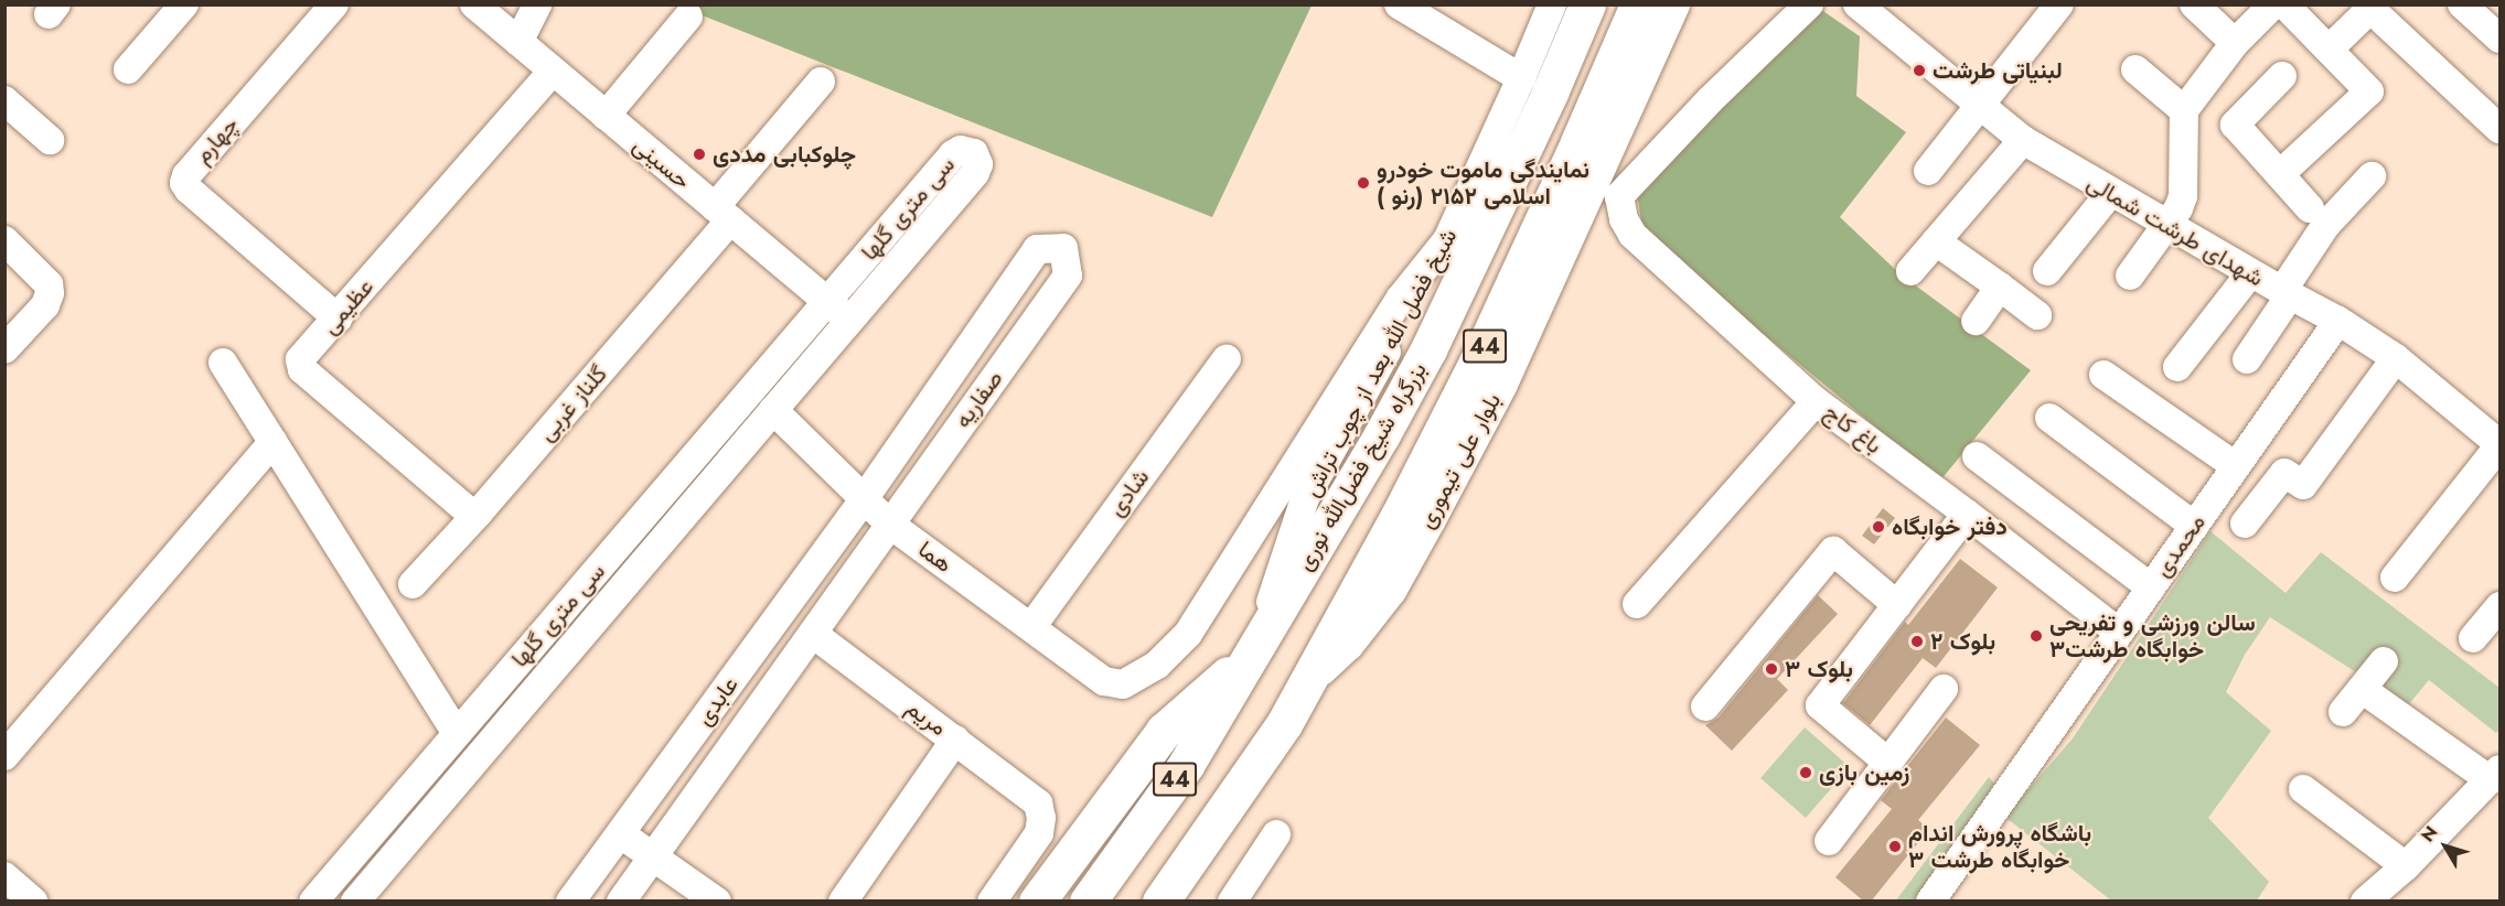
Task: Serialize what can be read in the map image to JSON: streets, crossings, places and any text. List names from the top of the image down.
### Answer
{
  "streets": {
    "highway": ["44", "بزرگراه شیخ فضل‌الله نوری"],
    "main road": ["بلوار علی تیموری"],
    "street": [
      "چهارم",
      "حسینی",
      "سی متری گلها",
      "شهدای طرشت شمالی",
      "عظیمی",
      "شیخ فضل الله بعد از چوب تراش",
      "صفاریه",
      "گلناز غربی",
      "باغ کاج",
      "شادی",
      "محمدی",
      "هما",
      "عابدی",
      "مریم"
    ]
  },
  "crossings": [
    ["چهارم", "عظیمی"],
    ["حسینی", "سی متری گلها"],
    ["حسینی", "عظیمی"],
    ["حسینی", "گلناز غربی"],
    ["سی متری گلها", "هما"],
    ["شهدای طرشت شمالی", "محمدی"],
    ["عظیمی", "گلناز غربی"],
    ["44", "بلوار علی تیموری"],
    ["شیخ فضل الله بعد از چوب تراش", "بزرگراه شیخ فضل‌الله نوری"],
    ["شیخ فضل الله بعد از چوب تراش", "هما"],
    ["صفاریه", "هما"],
    ["صفاریه", "عابدی"],
    ["باغ کاج", "محمدی"],
    ["شادی", "هما"],
    ["هما", "عابدی"],
    ["عابدی", "مریم"]
  ],
  "places": [
    "لبنیاتی طرشت",
    "چلوکبابی مددی",
    "نمایندگی ماموت خودرو ( رنو) اسلامی ۲۱۵۲",
    "دفتر خوابگاه",
    "سالن ورزشی و تفریحی خوابگاه طرشت۳",
    "بلوک ۲",
    "بلوک ۳",
    "زمین بازی",
    "باشگاه پرورش اندام خوابگاه طرشت ۳"
  ],
  "north": "top left"
}
